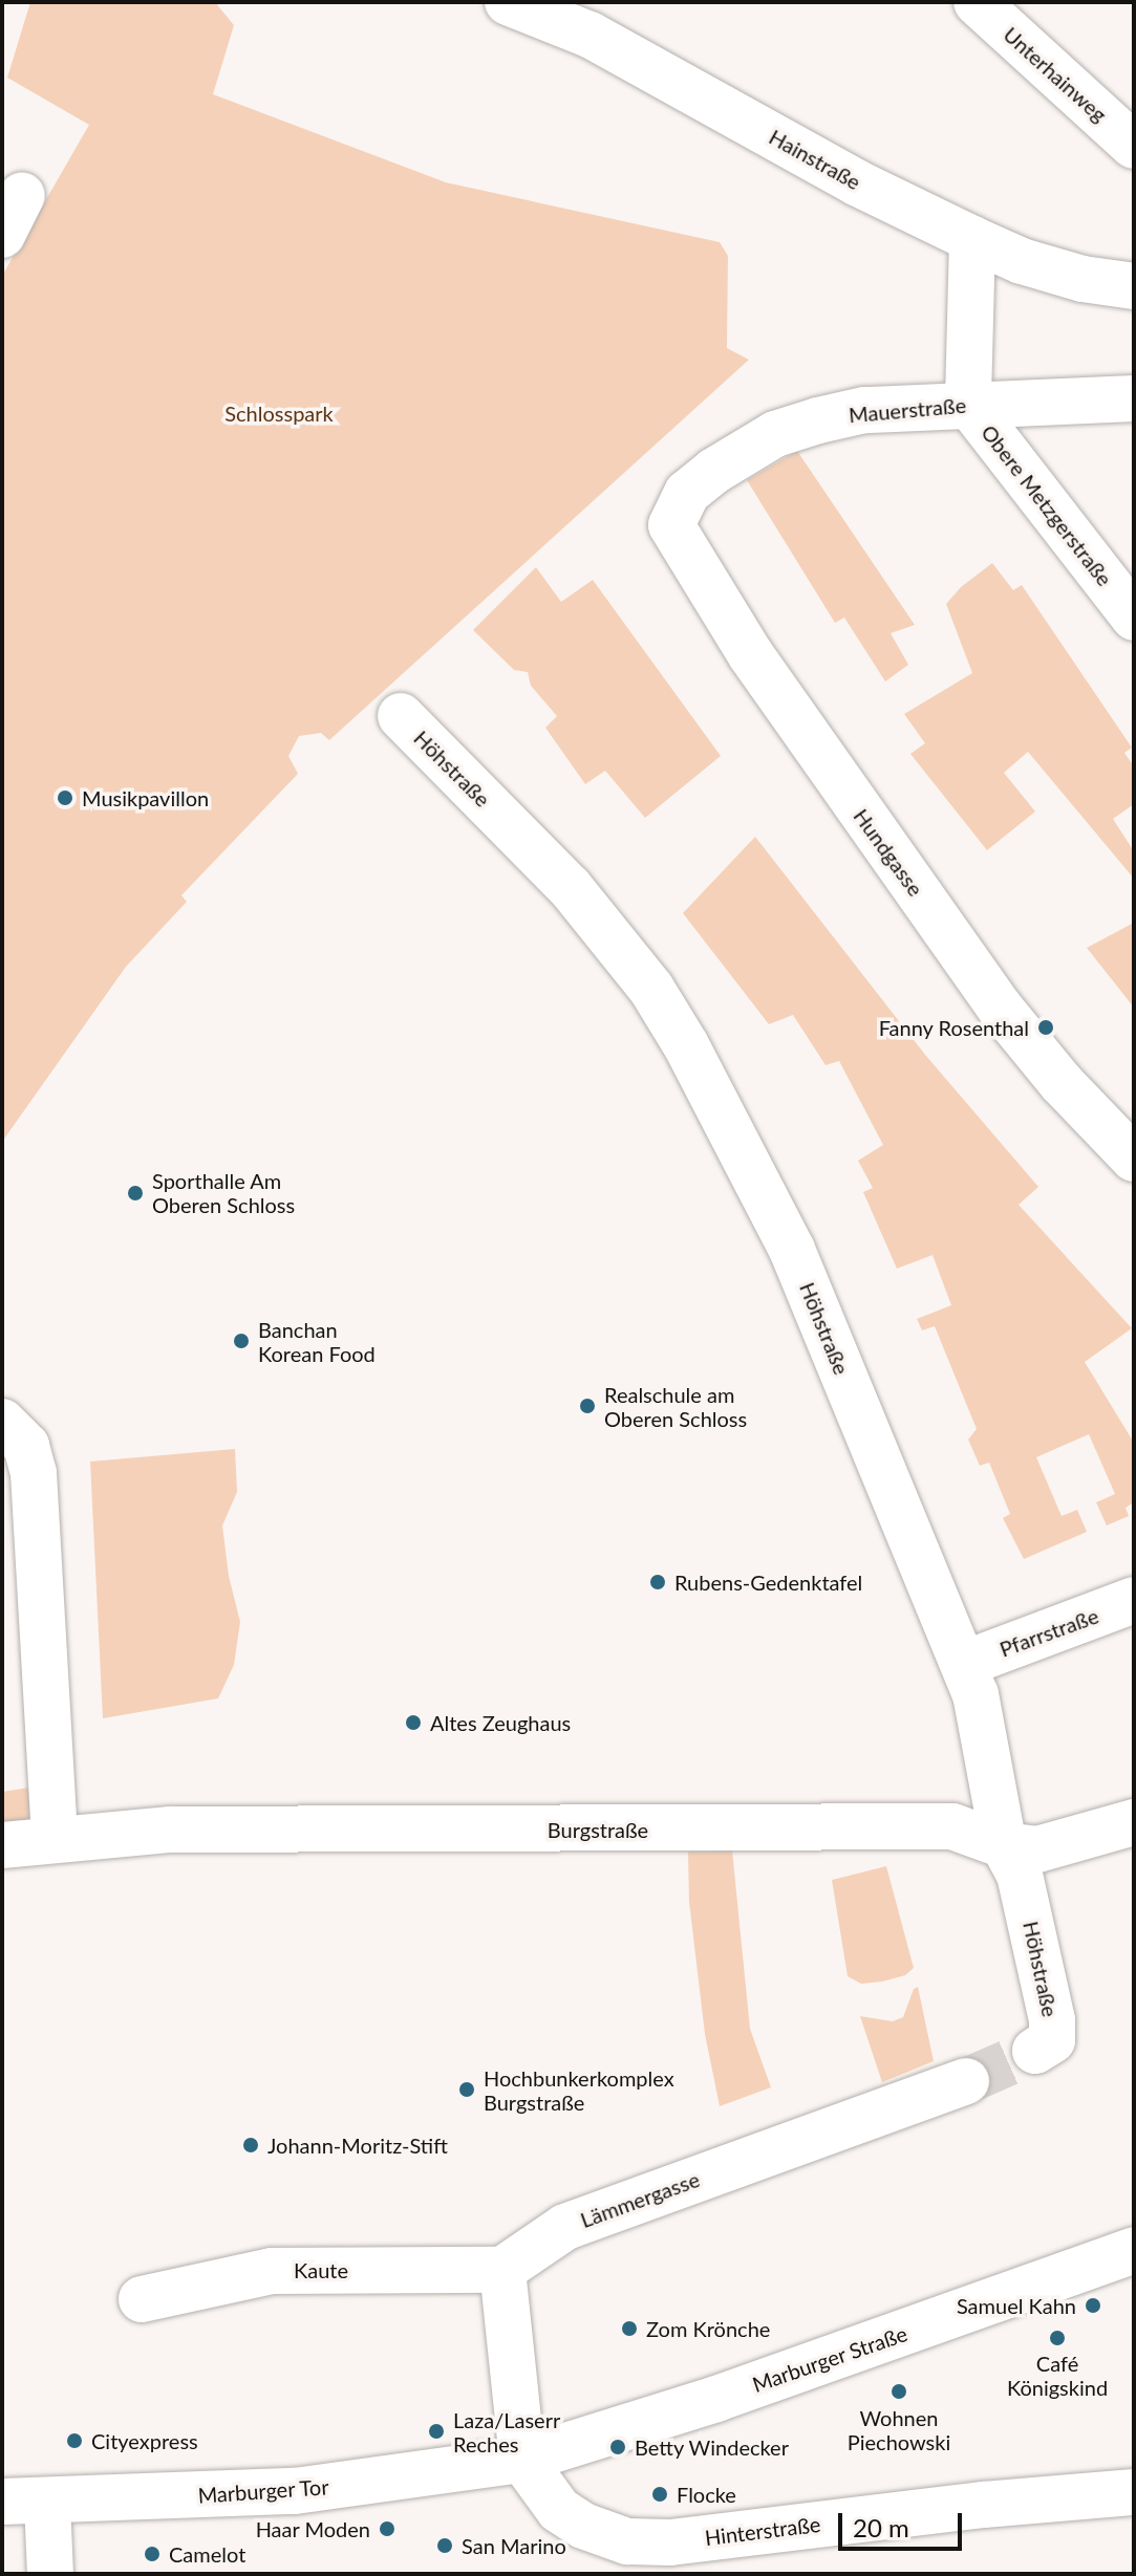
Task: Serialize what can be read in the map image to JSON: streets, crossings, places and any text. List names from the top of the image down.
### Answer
{
  "streets": {
    "street": [
      "Unterhainweg",
      "Hainstraße",
      "Mauerstraße",
      "Obere Metzgerstraße",
      "Höhstraße",
      "Hundgasse",
      "Pfarrstraße",
      "Burgstraße",
      "Lämmergasse",
      "Kaute",
      "Marburger Straße",
      "Marburger Tor",
      "Hinterstraße"
    ]
  },
  "crossings": [
    ["Hainstraße", "Obere Metzgerstraße"],
    ["Mauerstraße", "Obere Metzgerstraße"],
    ["Mauerstraße", "Hundgasse"],
    ["Höhstraße", "Pfarrstraße"],
    ["Höhstraße", "Burgstraße"],
    ["Lämmergasse", "Kaute"],
    ["Marburger Straße", "Marburger Tor"],
    ["Marburger Straße", "Hinterstraße"],
    ["Marburger Tor", "Hinterstraße"]
  ],
  "parks": ["Schlosspark"],
  "places": [
    "Musikpavillon",
    "Fanny Rosenthal",
    "Sporthalle Am Oberen Schloss",
    "Banchan Korean Food",
    "Realschule am Oberen Schloss",
    "Rubens-Gedenktafel",
    "Altes Zeughaus",
    "Hochbunkerkomplex Burgstraße",
    "Johann-Moritz-Stift",
    "Samuel Kahn",
    "Zom Krönche",
    "Café Königskind",
    "Wohnen Piechowski",
    "Laza/Laserr Reches",
    "Cityexpress",
    "Betty Windecker",
    "Flocke",
    "Haar Moden",
    "San Marino",
    "Camelot"
  ],
  "scale_bar": "20 m"
}
